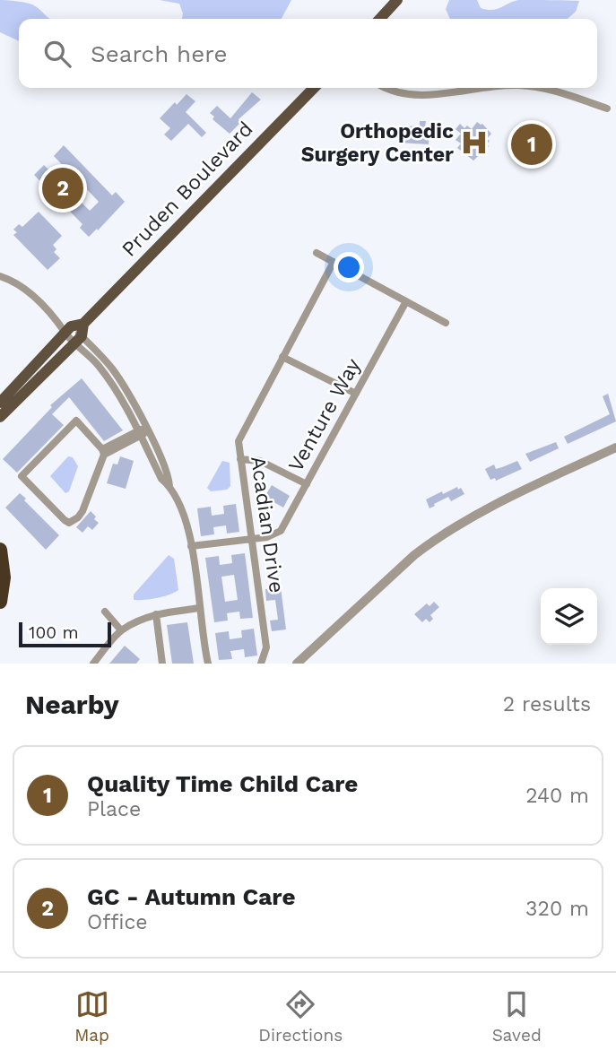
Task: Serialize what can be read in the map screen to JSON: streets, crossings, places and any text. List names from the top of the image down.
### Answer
{
  "streets": {
    "main road": ["Pruden Boulevard"],
    "street": ["Venture Way", "Acadian Drive"]
  },
  "crossings": [
    ["Venture Way", "Acadian Drive"]
  ],
  "places": {
    "hospital": ["Orthopedic Surgery Center"]
  },
  "scale_bar": "100 m",
  "page": {
    "search": "Search here",
    "pins": ["1", "2"],
    "scale": "100 m",
    "heading": ["Nearby", "2 results"],
    "list": [
      {
        "mark": "1",
        "name": "Quality Time Child Care",
        "note": "Place",
        "value": "240 m"
      },
      {
        "mark": "2",
        "name": "GC - Autumn Care",
        "note": "Office",
        "value": "320 m"
      }
    ],
    "nav": ["Map", "Directions", "Saved"]
  }
}
